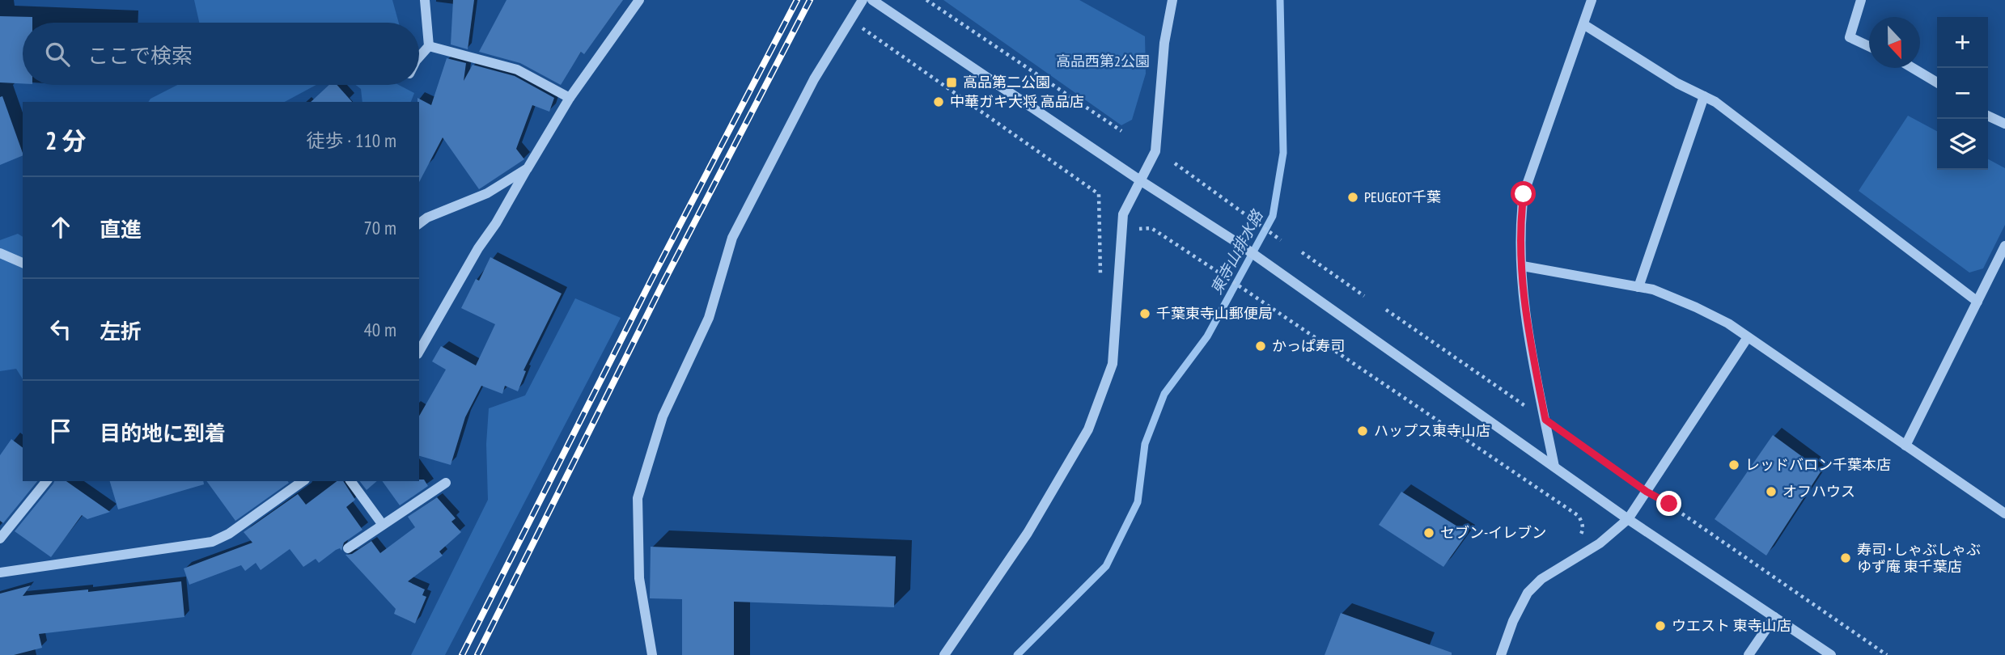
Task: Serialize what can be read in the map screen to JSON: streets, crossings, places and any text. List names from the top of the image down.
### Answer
{
  "water": ["東寺山排水路"],
  "parks": ["高品西第2公園"],
  "places": {
    "transit": ["高品第二公園"],
    "other": [
      "中華ガキ大将 高品店",
      "PEUGEOT千葉",
      "千葉東寺山郵便局",
      "かっぱ寿司",
      "ハップス東寺山店",
      "レッドバロン千葉本店",
      "オフハウス",
      "セブン-イレブン",
      "寿司･しゃぶしゃぶ ゆず庵 東千葉店",
      "ウエスト 東寺山店"
    ]
  },
  "north": "bottom",
  "page": {
    "map_buttons": ["+", "−"],
    "search": "ここで検索",
    "heading": ["2 分", "徒歩 · 110 m"],
    "list": [
      ["直進", "70 m"],
      ["左折", "40 m"],
      "目的地に到着"
    ]
  }
}
